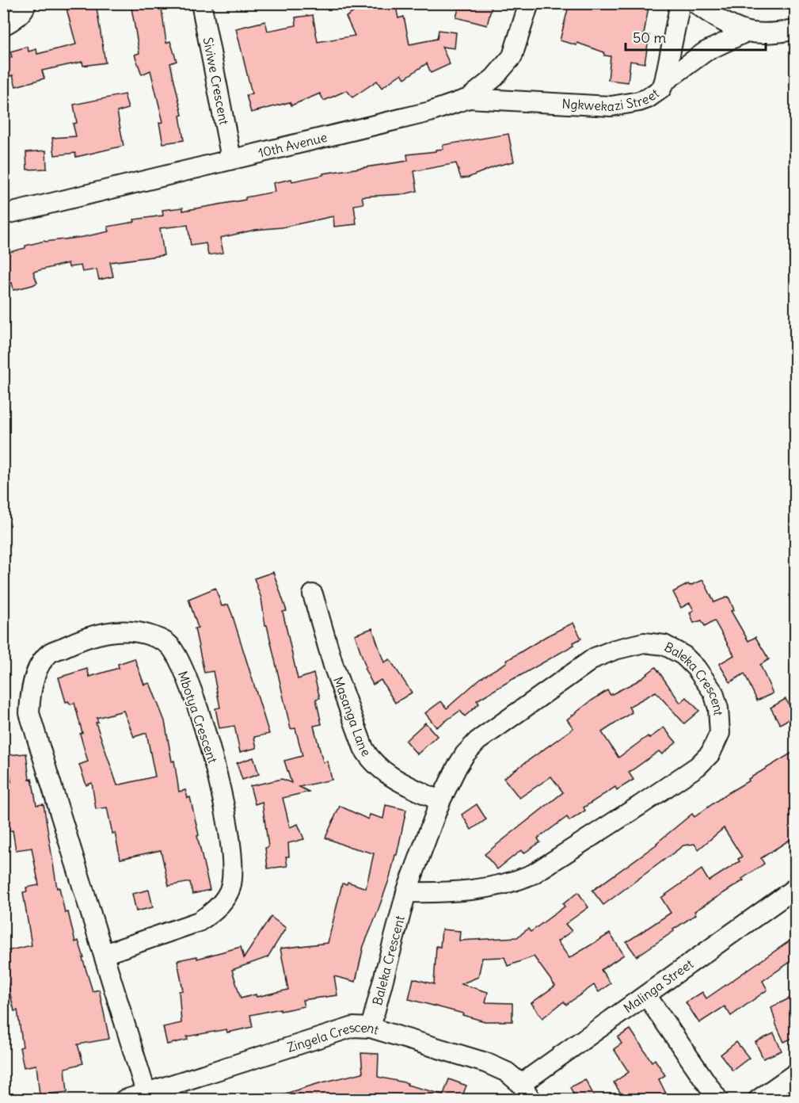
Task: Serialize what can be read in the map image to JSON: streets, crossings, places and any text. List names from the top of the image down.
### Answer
{
  "streets": {
    "street": [
      "Siviwe Crescent",
      "Ngkwekazi Street",
      "10th Avenue",
      "Baleka Crescent",
      "Masanga Lane",
      "Mbotya Crescent",
      "Malinga Street",
      "Zingela Crescent"
    ]
  },
  "crossings": [
    ["Siviwe Crescent", "10th Avenue"],
    ["Ngkwekazi Street", "10th Avenue"],
    ["Baleka Crescent", "Masanga Lane"],
    ["Baleka Crescent", "Zingela Crescent"],
    ["Mbotya Crescent", "Zingela Crescent"],
    ["Malinga Street", "Zingela Crescent"]
  ],
  "scale_bar": "50 m"
}
